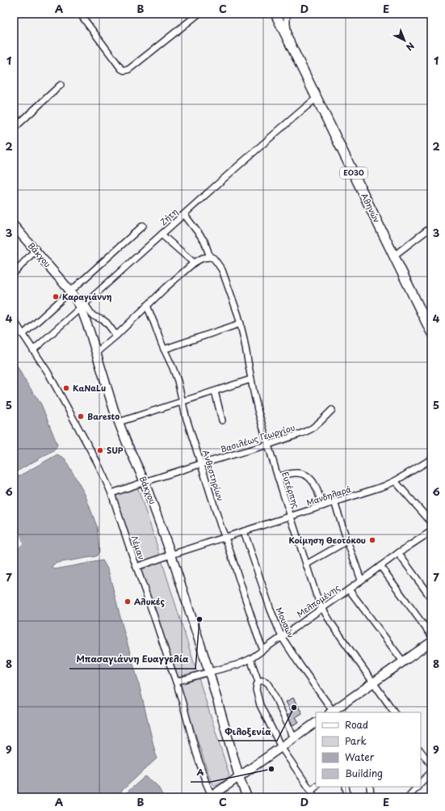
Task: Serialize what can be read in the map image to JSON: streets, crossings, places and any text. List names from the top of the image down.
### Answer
{
  "streets": {
    "main road": ["ΕΟ30", "Αθηνών"],
    "street": [
      "Ζήτη",
      "Βάκχου",
      "Βασιλέως Γεωργίου",
      "Ανθεστηρίων",
      "Ευτέρπης",
      "Μανδηλαρά",
      "Λέμαν",
      "Μελπομένης",
      "Μουσών"
    ]
  },
  "crossings": [
    ["Αθηνών", "Ζήτη"],
    ["Ζήτη", "Βάκχου"],
    ["Ζήτη", "Λέμαν"],
    ["Βάκχου", "Βασιλέως Γεωργίου"],
    ["Βάκχου", "Μανδηλαρά"],
    ["Βάκχου", "Μελπομένης"],
    ["Βασιλέως Γεωργίου", "Ανθεστηρίων"],
    ["Βασιλέως Γεωργίου", "Ευτέρπης"],
    ["Βασιλέως Γεωργίου", "Λέμαν"],
    ["Ανθεστηρίων", "Μανδηλαρά"],
    ["Ανθεστηρίων", "Μελπομένης"],
    ["Ευτέρπης", "Μανδηλαρά"],
    ["Ευτέρπης", "Μελπομένης"],
    ["Μανδηλαρά", "Λέμαν"],
    ["Μανδηλαρά", "Μουσών"],
    ["Λέμαν", "Μελπομένης"],
    ["Μελπομένης", "Μουσών"]
  ],
  "places": [
    "Καραγιάννη",
    "KaNaLu",
    "Baresto",
    "SUP",
    "Κοίμηση Θεοτόκου",
    "Αλυκές",
    "Μπασαγιάννη Ευαγγελία",
    "Φιλοξενία",
    "Α"
  ],
  "legend": [
    "Road",
    "Park",
    "Water",
    "Building"
  ],
  "north": "bottom right",
  "grid": {
    "columns": [
      "A",
      "B",
      "C",
      "D",
      "E"
    ],
    "rows": [
      "1",
      "2",
      "3",
      "4",
      "5",
      "6",
      "7",
      "8",
      "9"
    ]
  }
}
